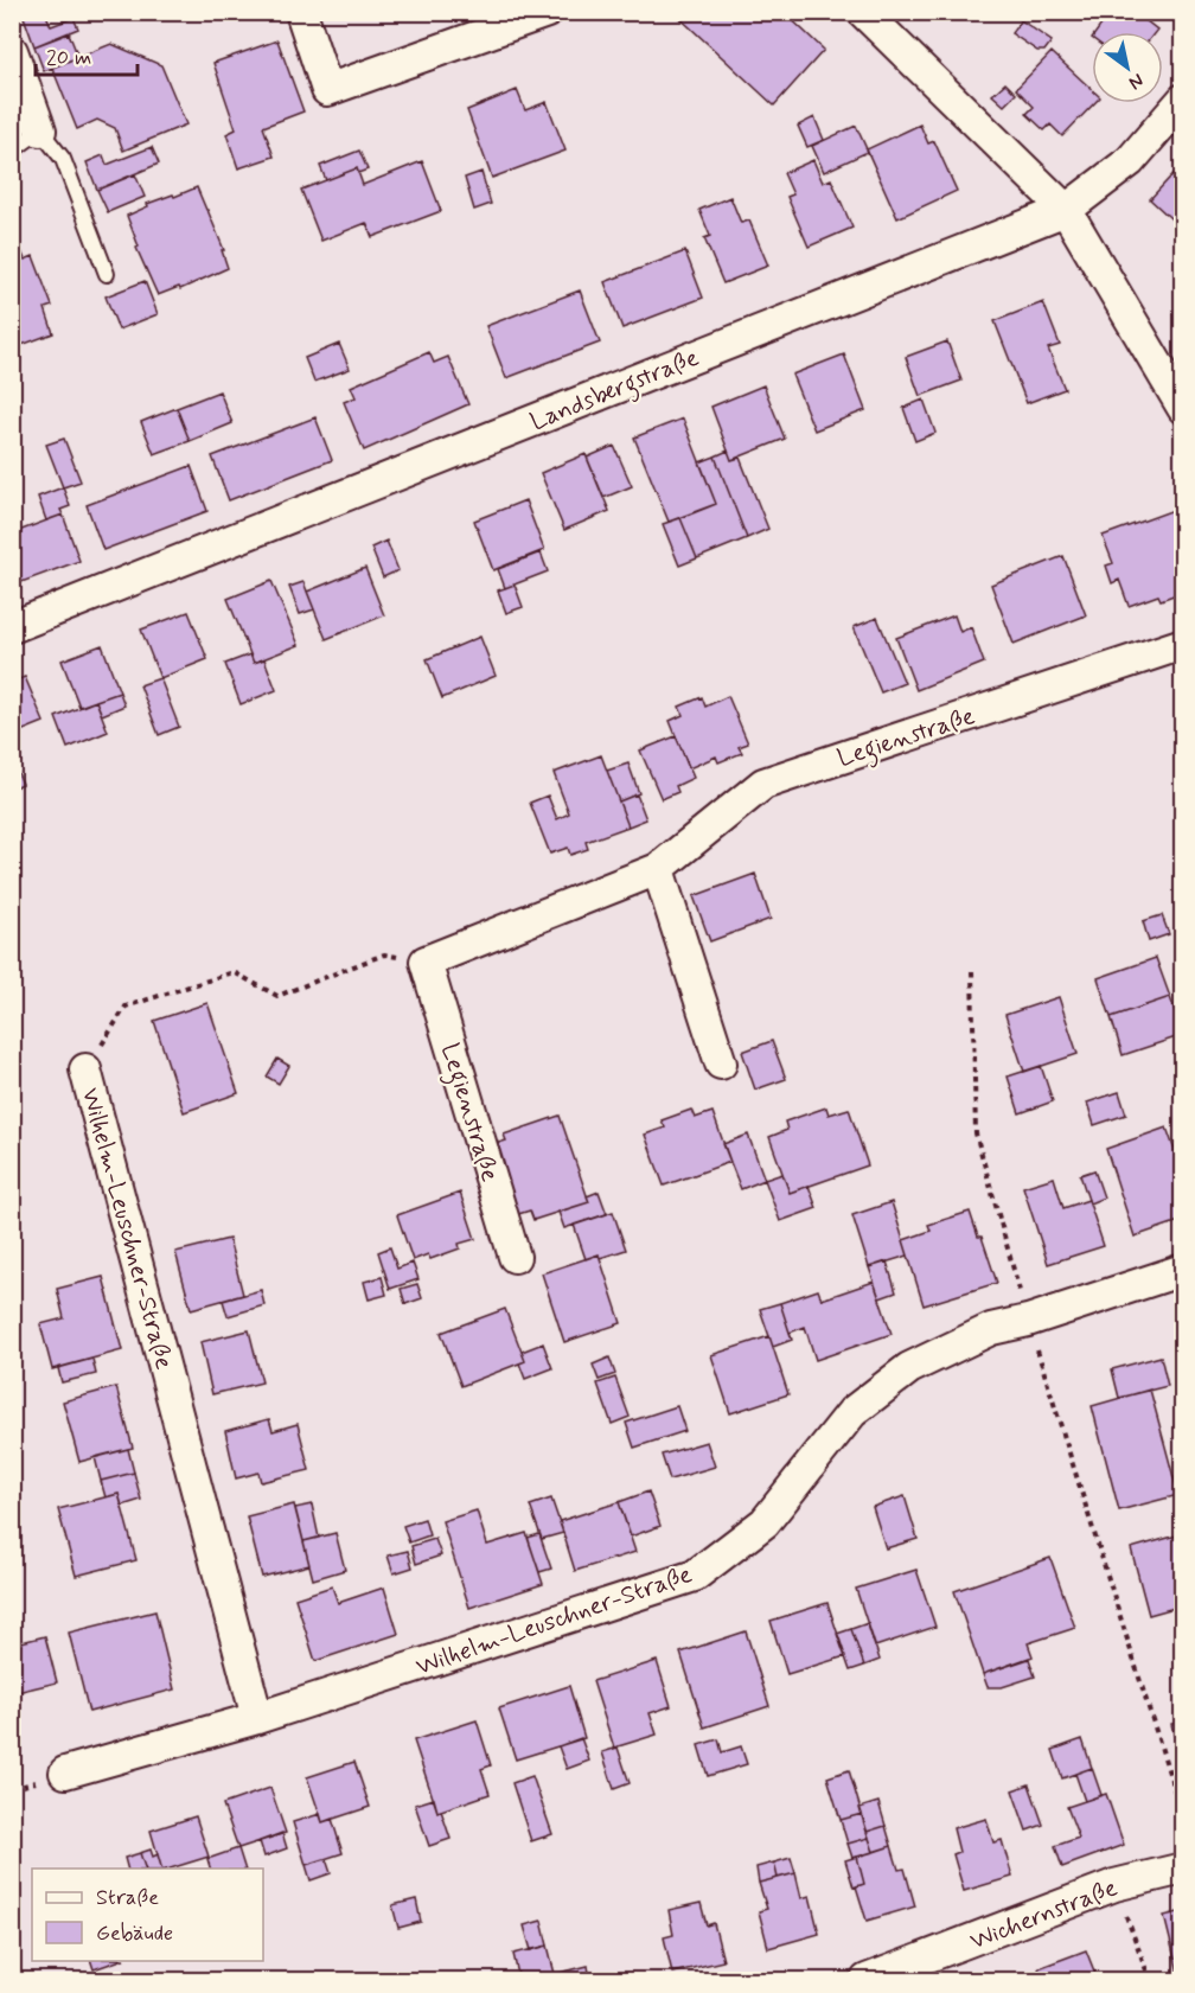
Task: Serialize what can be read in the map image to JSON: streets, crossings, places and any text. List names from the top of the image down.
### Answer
{
  "streets": {
    "street": [
      "Landsbergstraße",
      "Legienstraße",
      "Wilhelm-Leuschner-Straße",
      "Wichernstraße"
    ]
  },
  "legend": ["Straße", "Gebäude"],
  "scale_bar": "20 m",
  "north": "bottom right"
}
